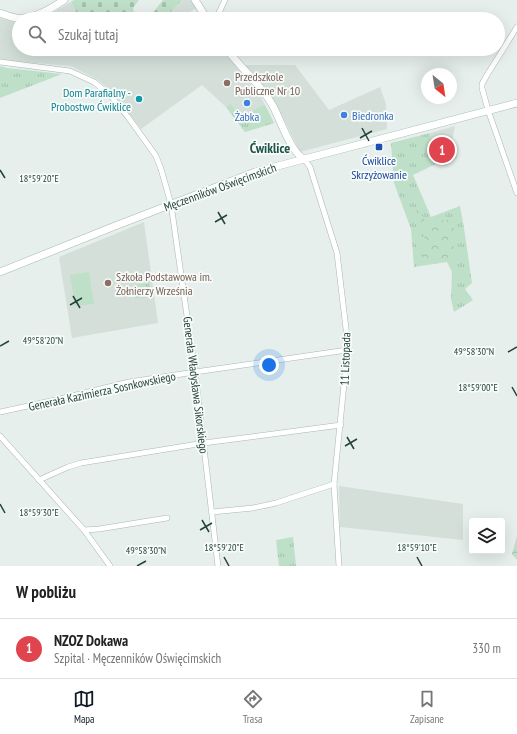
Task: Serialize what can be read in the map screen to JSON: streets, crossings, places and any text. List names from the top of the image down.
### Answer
{
  "streets": {
    "main road": ["Męczenników Oświęcimskich"],
    "street": ["11 Listopada", "Generała Władysława Sikorskiego", "Generała Kazimierza Sosnkowskiego"]
  },
  "crossings": [
    ["Męczenników Oświęcimskich", "11 Listopada"],
    ["Męczenników Oświęcimskich", "Generała Władysława Sikorskiego"],
    ["11 Listopada", "Generała Kazimierza Sosnkowskiego"],
    ["Generała Władysława Sikorskiego", "Generała Kazimierza Sosnkowskiego"]
  ],
  "districts": ["Ćwiklice"],
  "places": {
    "other": [
      "Przedszkole Publiczne Nr 10",
      "Dom Parafialny - Probostwo Ćwiklice",
      "Żabka",
      "Biedronka",
      "Szkoła Podstawowa im. Żołnierzy Września"
    ],
    "transit": ["Ćwiklice Skrzyżowanie"]
  },
  "north": "bottom right",
  "page": {
    "search": "Szukaj tutaj",
    "pins": "1",
    "heading": "W pobliżu",
    "list": [
      {
        "mark": "1",
        "name": "NZOZ Dokawa",
        "note": "Szpital · Męczenników Oświęcimskich",
        "value": "330 m"
      }
    ],
    "nav": ["Mapa", "Trasa", "Zapisane"]
  },
  "coordinates": [
    "18°59'20\"E",
    "49°58'20\"N",
    "49°58'30\"N",
    "18°59'00\"E",
    "18°59'30\"E",
    "18°59'10\"E"
  ]
}
